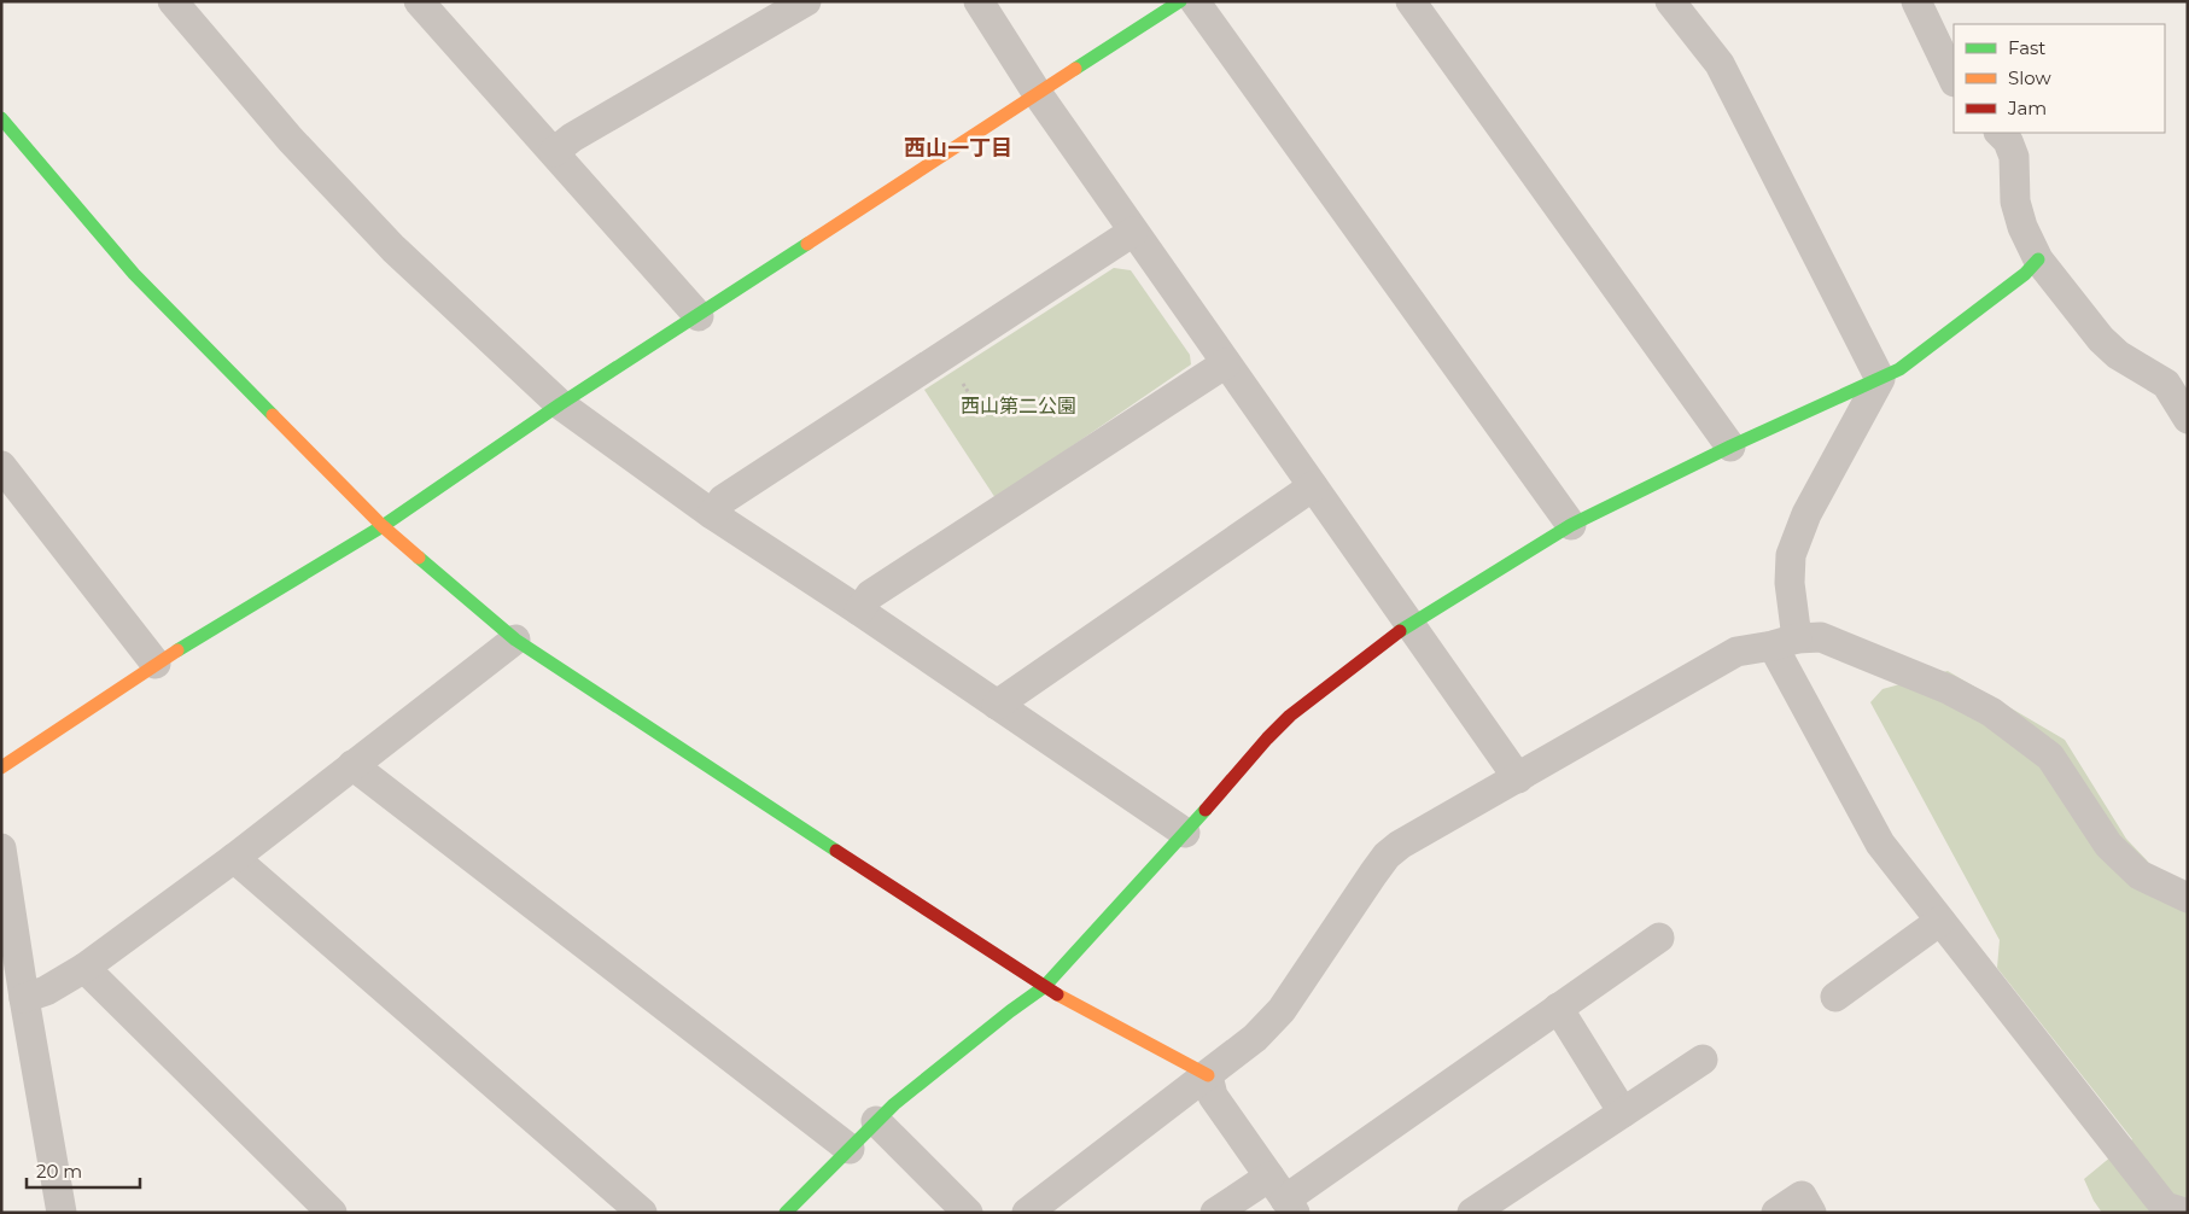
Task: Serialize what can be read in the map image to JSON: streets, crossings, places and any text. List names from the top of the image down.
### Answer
{
  "districts": ["西山一丁目"],
  "parks": ["西山第二公園"],
  "legend": ["Fast", "Slow", "Jam"],
  "scale_bar": "20 m"
}
